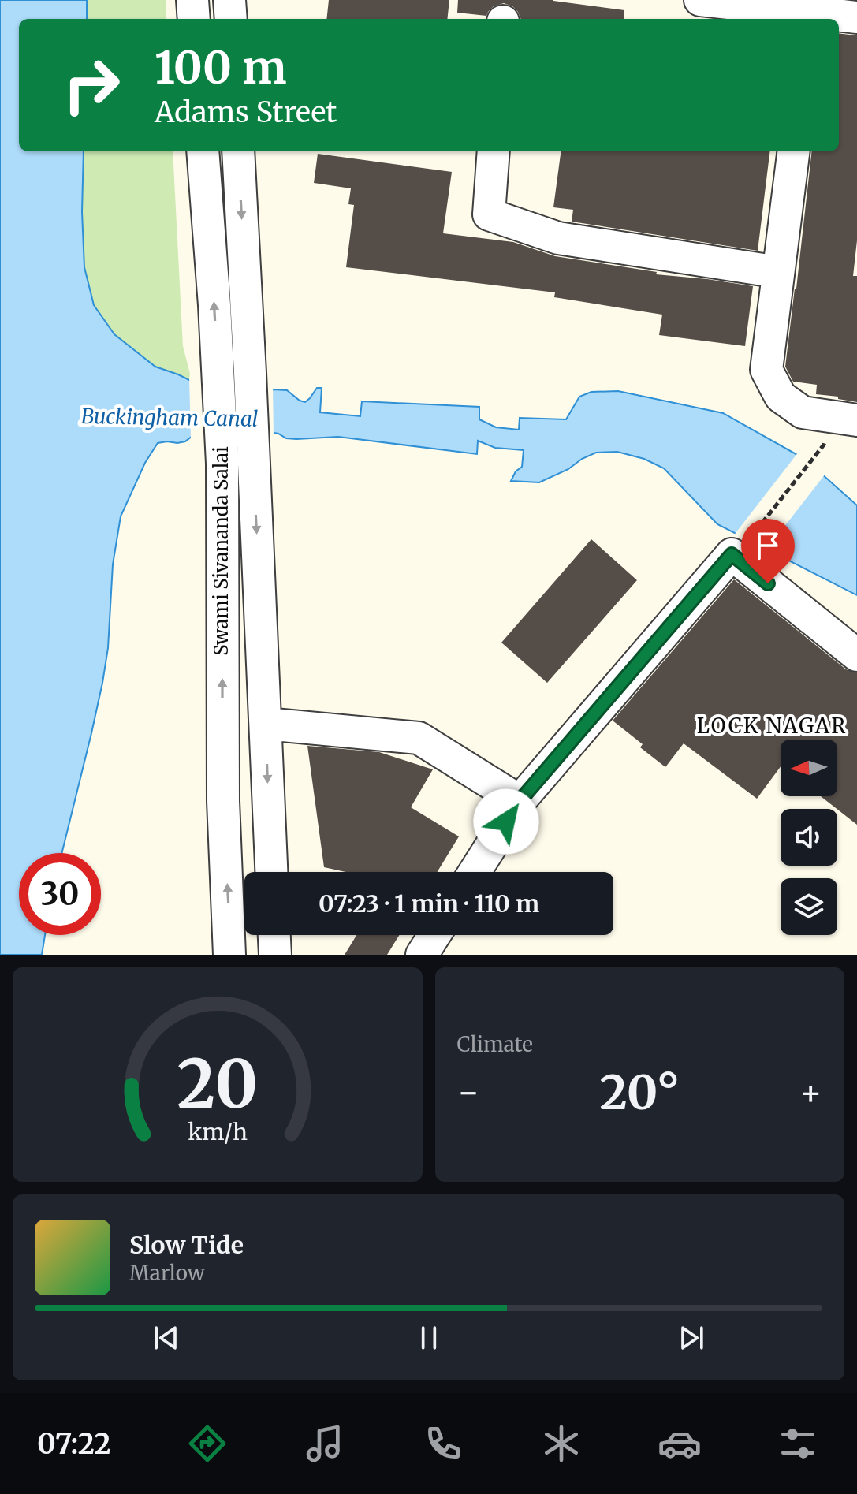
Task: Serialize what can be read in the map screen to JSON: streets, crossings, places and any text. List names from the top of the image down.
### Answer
{
  "streets": {
    "street": ["Swami Sivananda Salai"]
  },
  "districts": ["LOCK NAGAR"],
  "water": ["Buckingham Canal"],
  "north": "left",
  "page": {
    "turn": ["100 m", "Adams Street"],
    "limit": "30",
    "trip": "07:23 · 1 min · 110 m",
    "tile": "Climate",
    "heat": ["−", "20°", "+"],
    "song": ["Slow Tide", "Marlow"],
    "tabs": "07:22",
    "gauge": ["20", "km/h"]
  }
}
